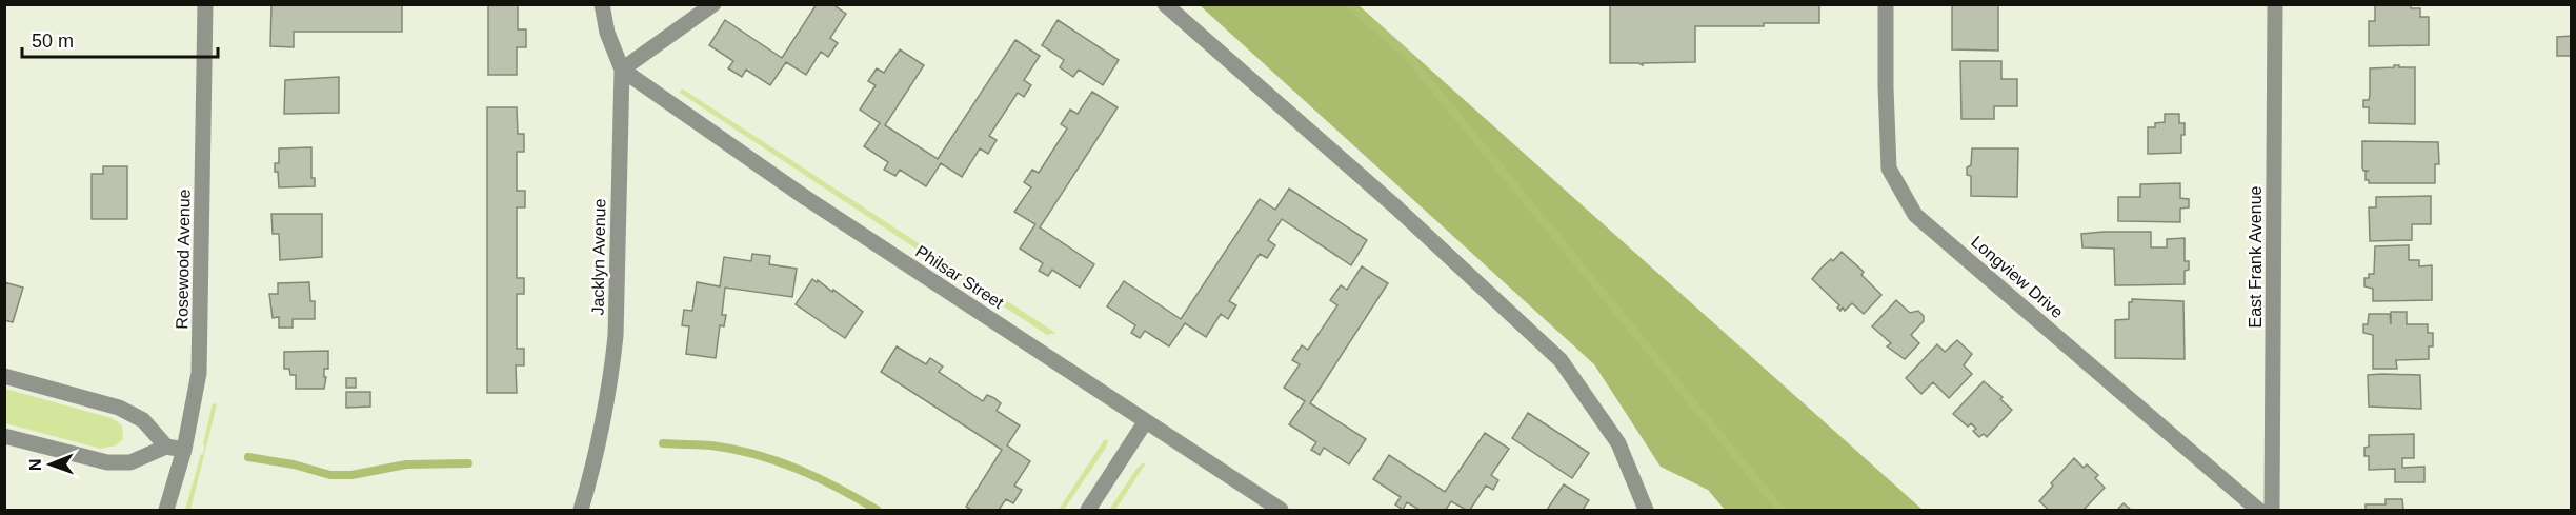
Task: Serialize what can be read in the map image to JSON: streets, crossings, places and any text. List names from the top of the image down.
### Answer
{
  "streets": {
    "street": [
      "Jacklyn Avenue",
      "East Frank Avenue",
      "Rosewood Avenue",
      "Philsar Street",
      "Longview Drive"
    ]
  },
  "crossings": [
    ["Jacklyn Avenue", "Philsar Street"]
  ],
  "scale_bar": "50 m",
  "north": "left"
}
